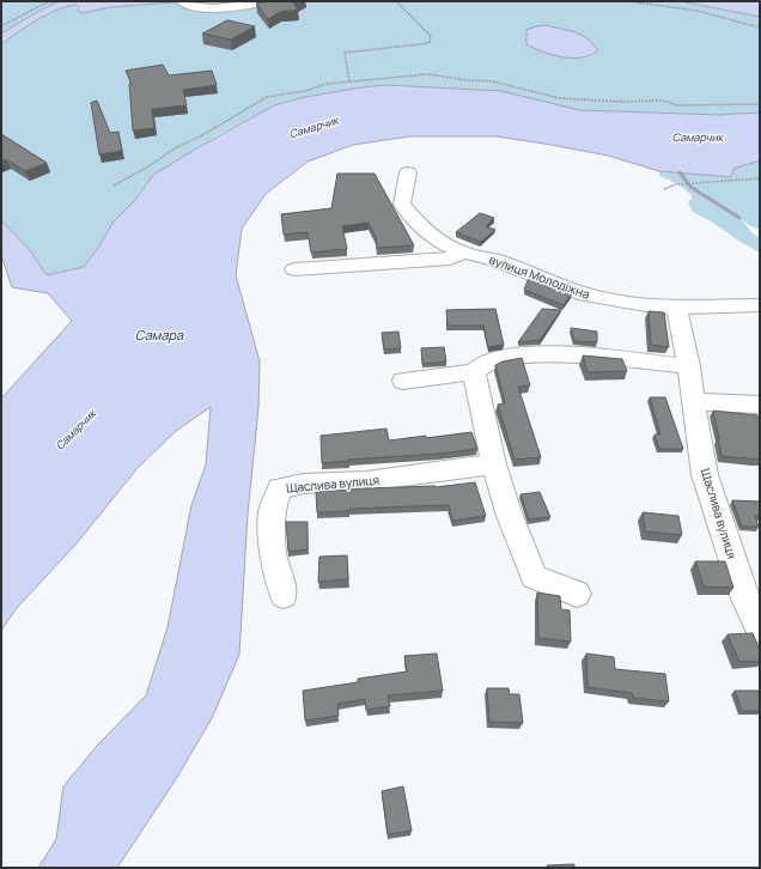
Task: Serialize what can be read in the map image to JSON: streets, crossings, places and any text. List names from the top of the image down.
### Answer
{
  "streets": {
    "street": ["вулиця Молодіжна", "Щаслива вулиця"]
  },
  "crossings": [
    ["вулиця Молодіжна", "Щаслива вулиця"]
  ],
  "water": ["Самарчик", "Самара"]
}
